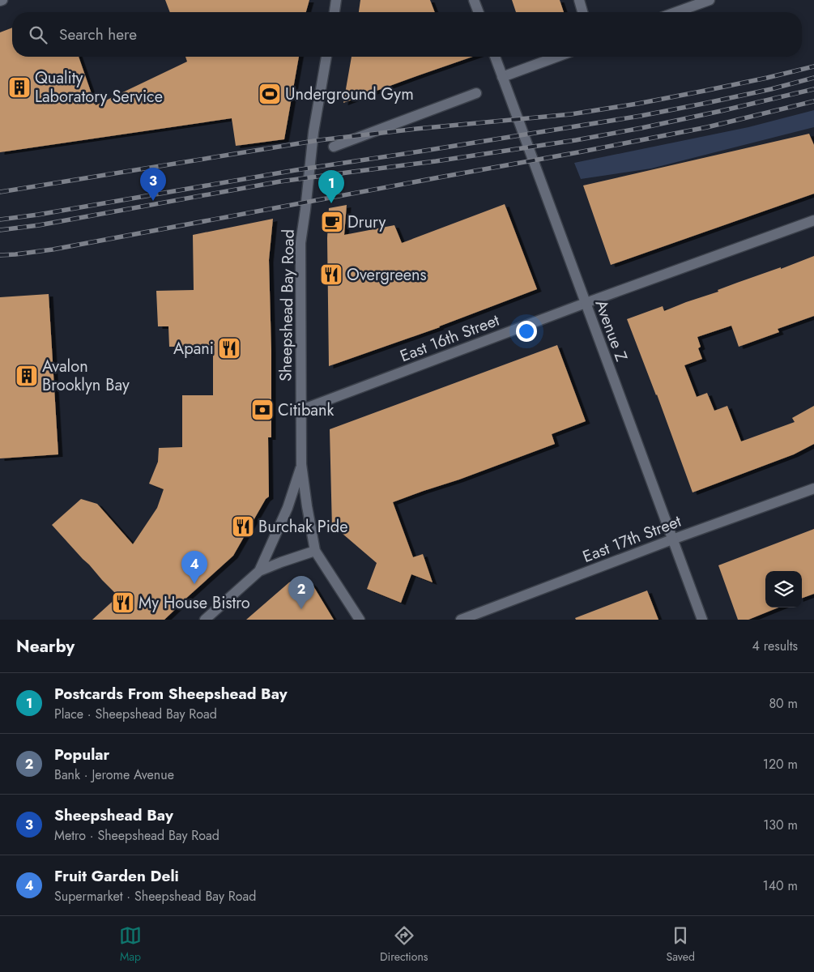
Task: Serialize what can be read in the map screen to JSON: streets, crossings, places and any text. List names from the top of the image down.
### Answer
{
  "streets": {
    "street": [
      "Sheepshead Bay Road",
      "Avenue Z",
      "East 16th Street",
      "East 17th Street"
    ]
  },
  "crossings": [
    ["Sheepshead Bay Road", "East 16th Street"],
    ["Avenue Z", "East 16th Street"],
    ["Avenue Z", "East 17th Street"]
  ],
  "places": {
    "building": ["Quality Laboratory Service", "Avalon Brooklyn Bay"],
    "sports": ["Underground Gym"],
    "cafe": ["Drury"],
    "restaurant": [
      "Overgreens",
      "Apani",
      "Burchak Pide",
      "My House Bistro"
    ],
    "bank": ["Citibank"]
  },
  "page": {
    "search": "Search here",
    "pins": [
      "3",
      "1",
      "4",
      "2"
    ],
    "heading": ["Nearby", "4 results"],
    "list": [
      {
        "mark": "1",
        "name": "Postcards From Sheepshead Bay",
        "note": "Place · Sheepshead Bay Road",
        "value": "80 m"
      },
      {
        "mark": "2",
        "name": "Popular",
        "note": "Bank · Jerome Avenue",
        "value": "120 m"
      },
      {
        "mark": "3",
        "name": "Sheepshead Bay",
        "note": "Metro · Sheepshead Bay Road",
        "value": "130 m"
      },
      {
        "mark": "4",
        "name": "Fruit Garden Deli",
        "note": "Supermarket · Sheepshead Bay Road",
        "value": "140 m"
      }
    ],
    "nav": ["Map", "Directions", "Saved"]
  }
}
